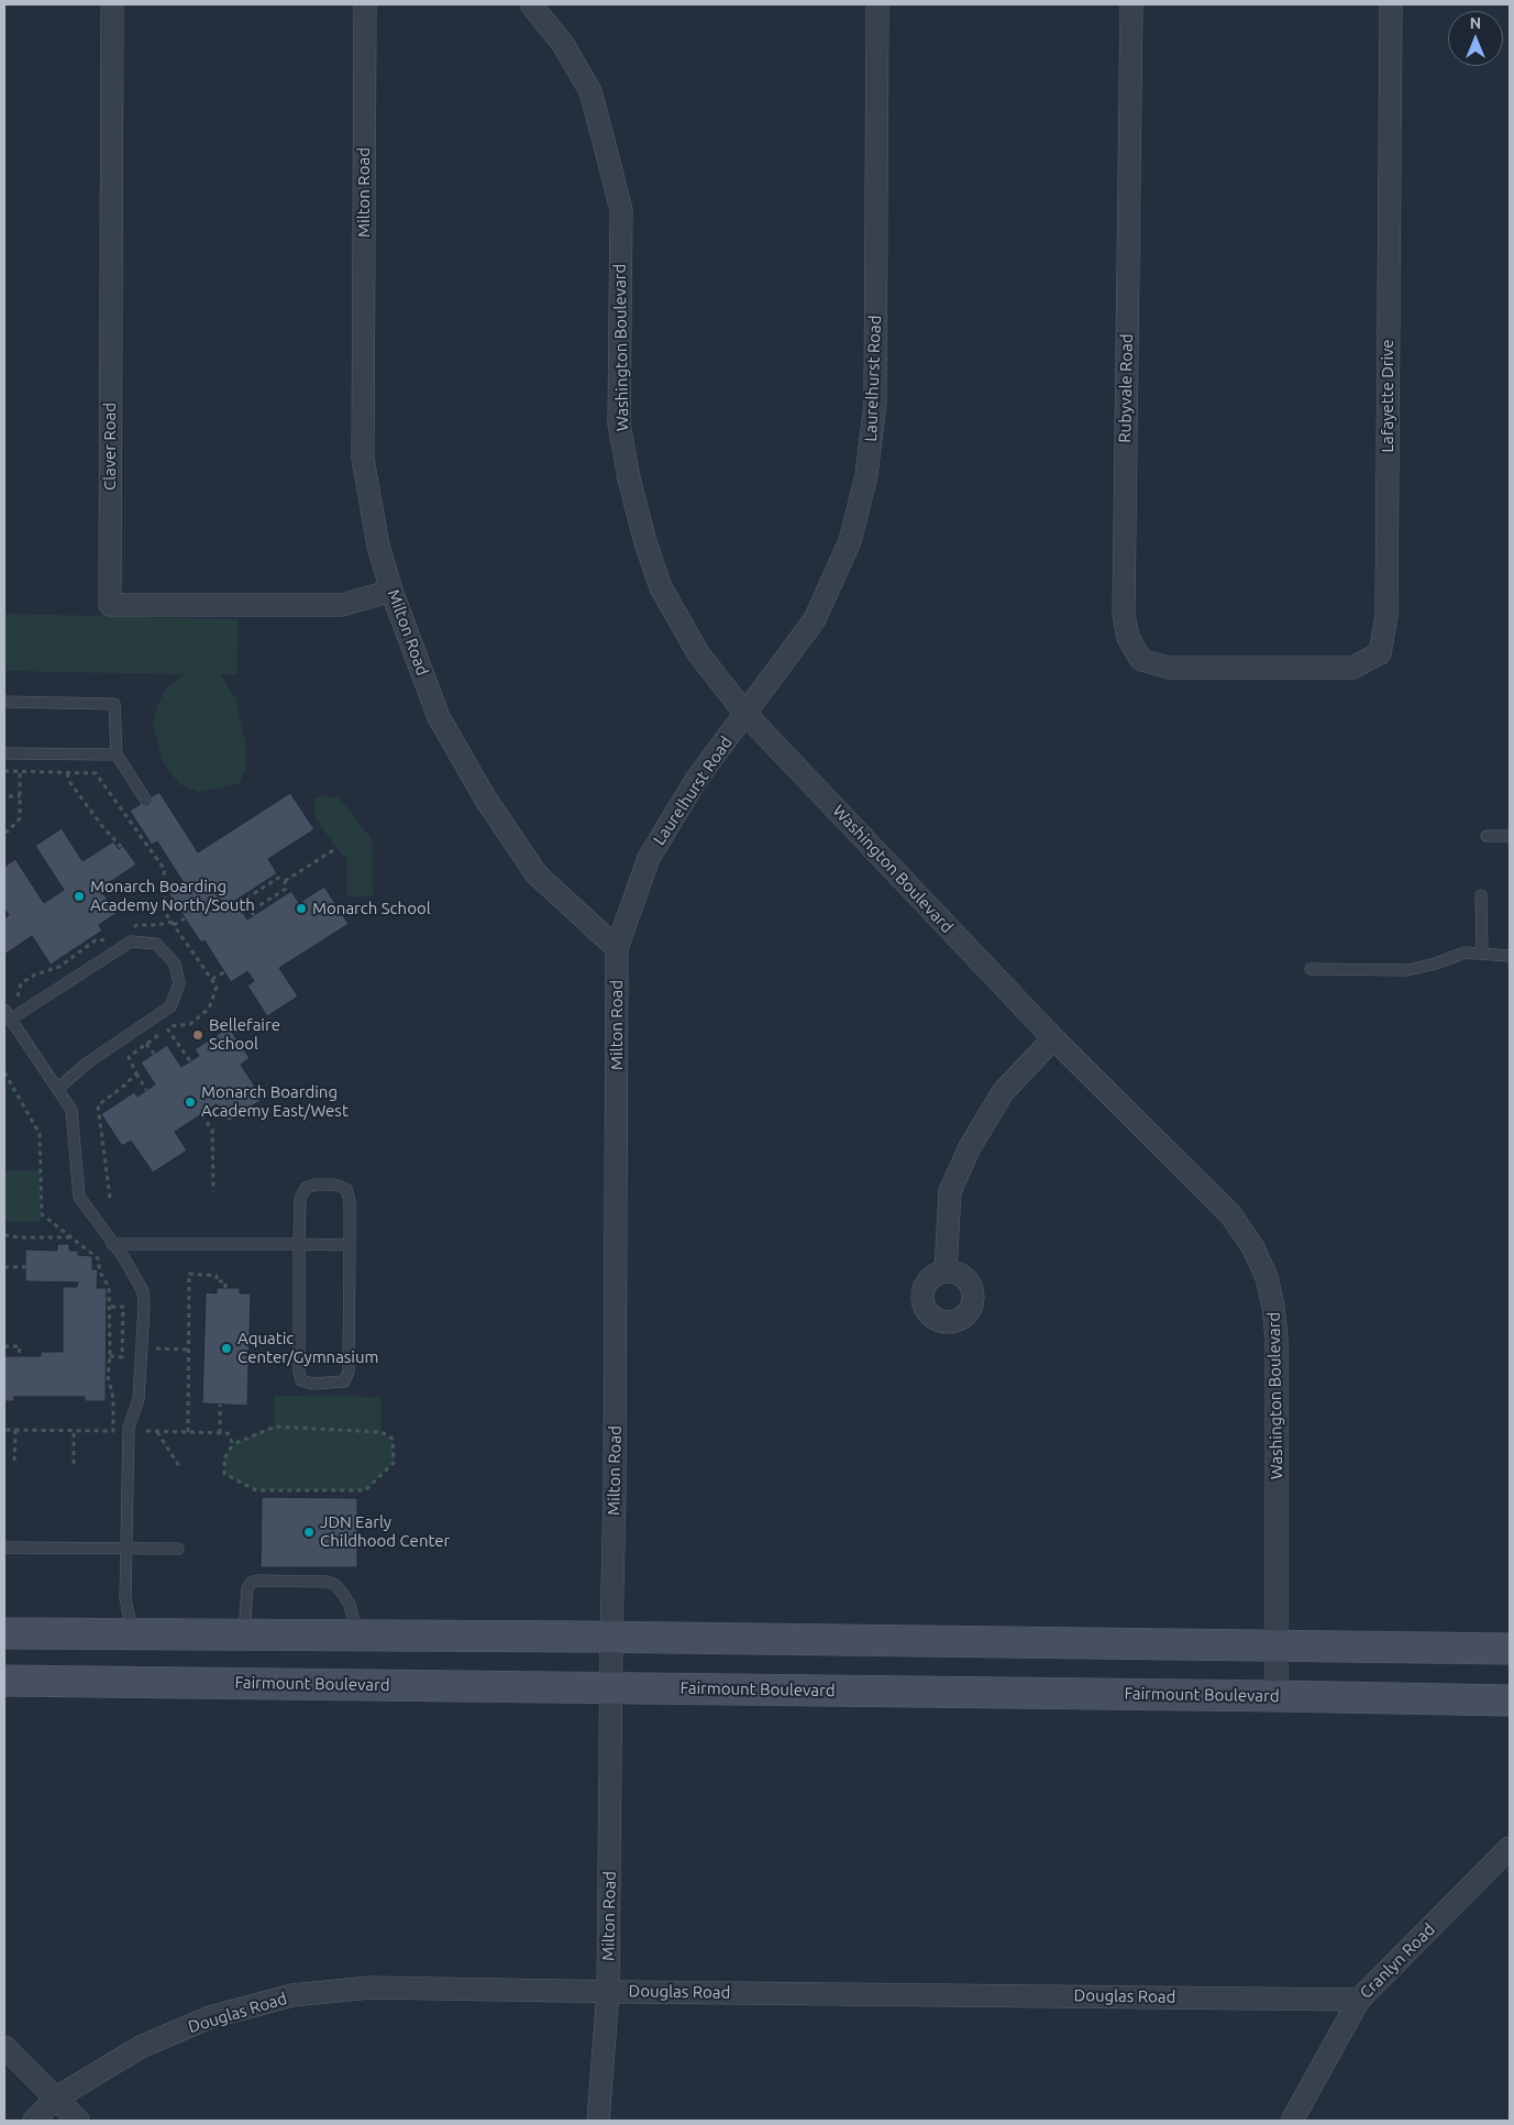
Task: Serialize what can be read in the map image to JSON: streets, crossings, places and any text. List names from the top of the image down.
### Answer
{
  "streets": {
    "main road": ["Fairmount Boulevard"],
    "street": [
      "Milton Road",
      "Washington Boulevard",
      "Laurelhurst Road",
      "Rubyvale Road",
      "Lafayette Drive",
      "Claver Road",
      "Cranlyn Road",
      "Douglas Road"
    ]
  },
  "crossings": [
    ["Milton Road", "Laurelhurst Road"],
    ["Milton Road", "Claver Road"],
    ["Milton Road", "Fairmount Boulevard"],
    ["Milton Road", "Douglas Road"],
    ["Washington Boulevard", "Laurelhurst Road"],
    ["Washington Boulevard", "Fairmount Boulevard"],
    ["Rubyvale Road", "Lafayette Drive"],
    ["Cranlyn Road", "Douglas Road"]
  ],
  "places": [
    "Monarch Boarding Academy North/South",
    "Monarch School",
    "Bellefaire School",
    "Monarch Boarding Academy East/West",
    "Aquatic Center/Gymnasium",
    "JDN Early Childhood Center"
  ],
  "north": "top"
}
